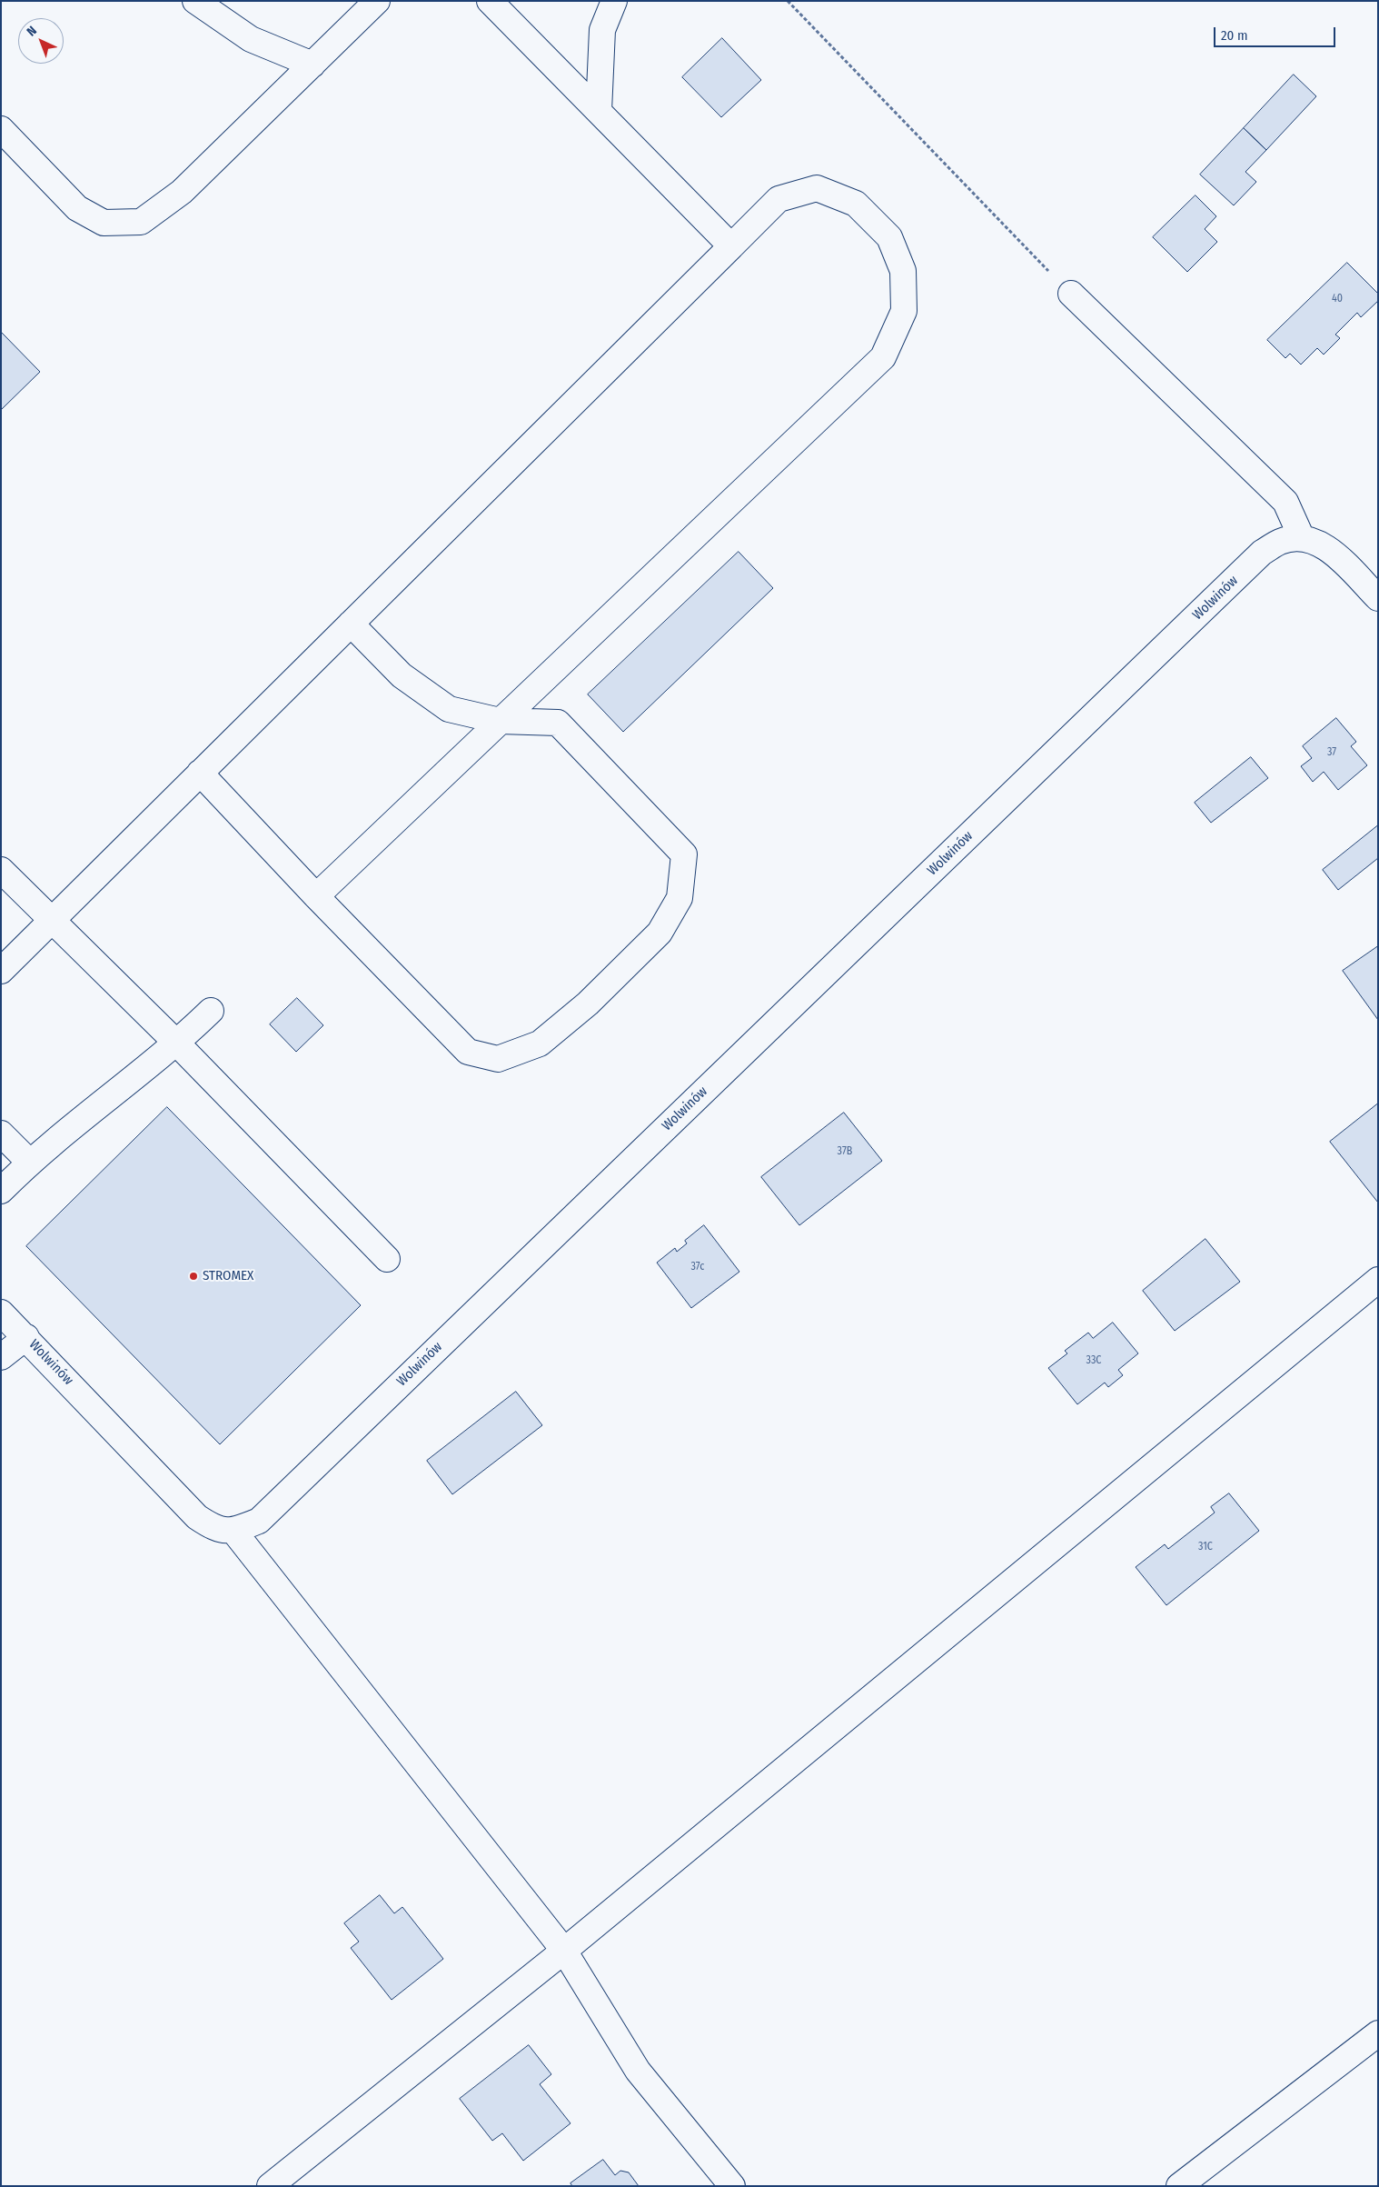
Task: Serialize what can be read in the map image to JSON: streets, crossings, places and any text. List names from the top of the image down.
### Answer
{
  "streets": {
    "street": ["Wolwinów"]
  },
  "places": ["STROMEX"],
  "house_numbers": [
    "40",
    "37",
    "37B",
    "37c",
    "33C",
    "31C"
  ],
  "scale_bar": "20 m",
  "north": "top left"
}
